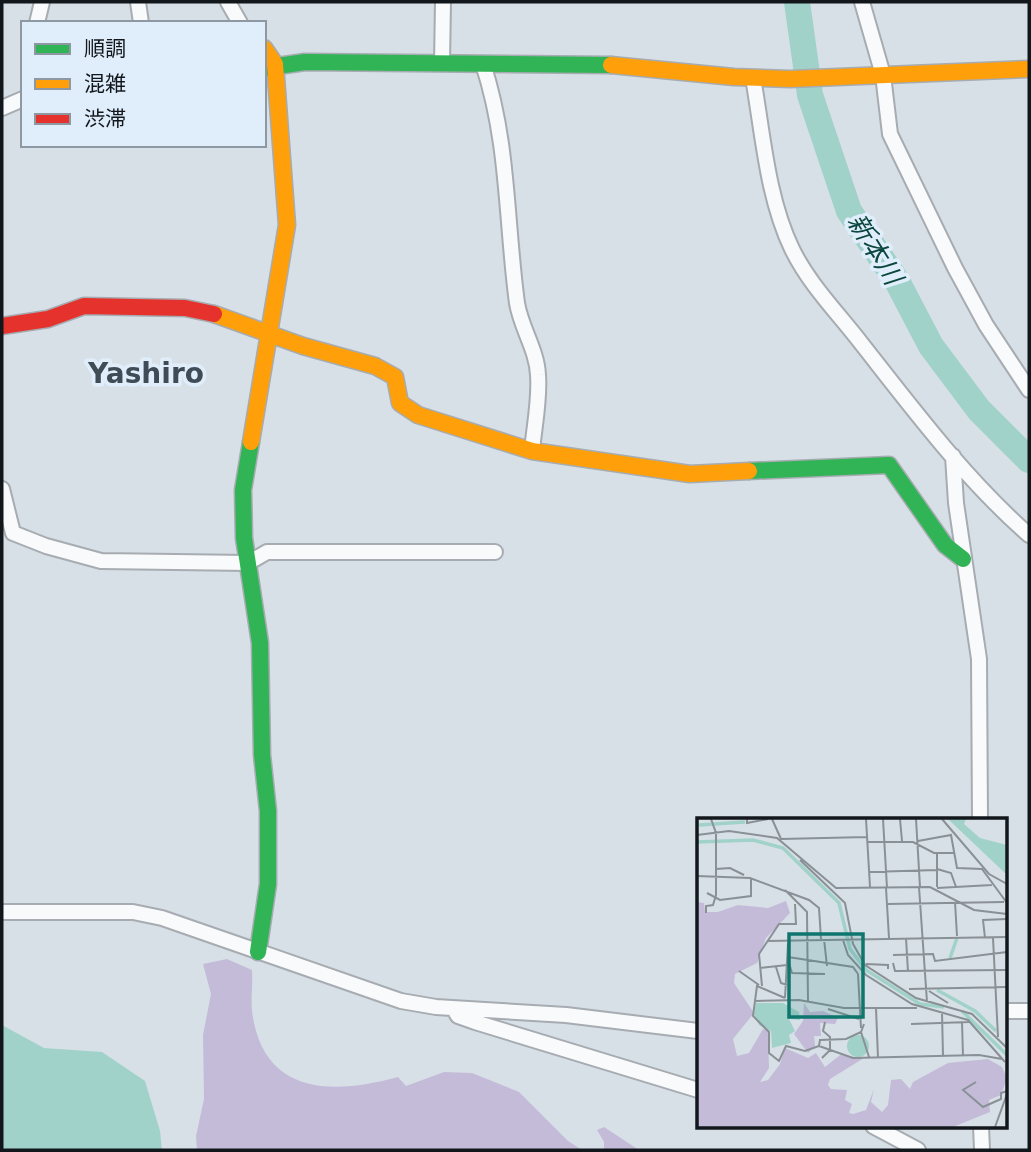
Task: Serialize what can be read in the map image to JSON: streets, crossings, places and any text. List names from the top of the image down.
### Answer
{
  "districts": ["Yashiro"],
  "water": ["新本川"],
  "legend": ["順調", "混雑", "渋滞"]
}
